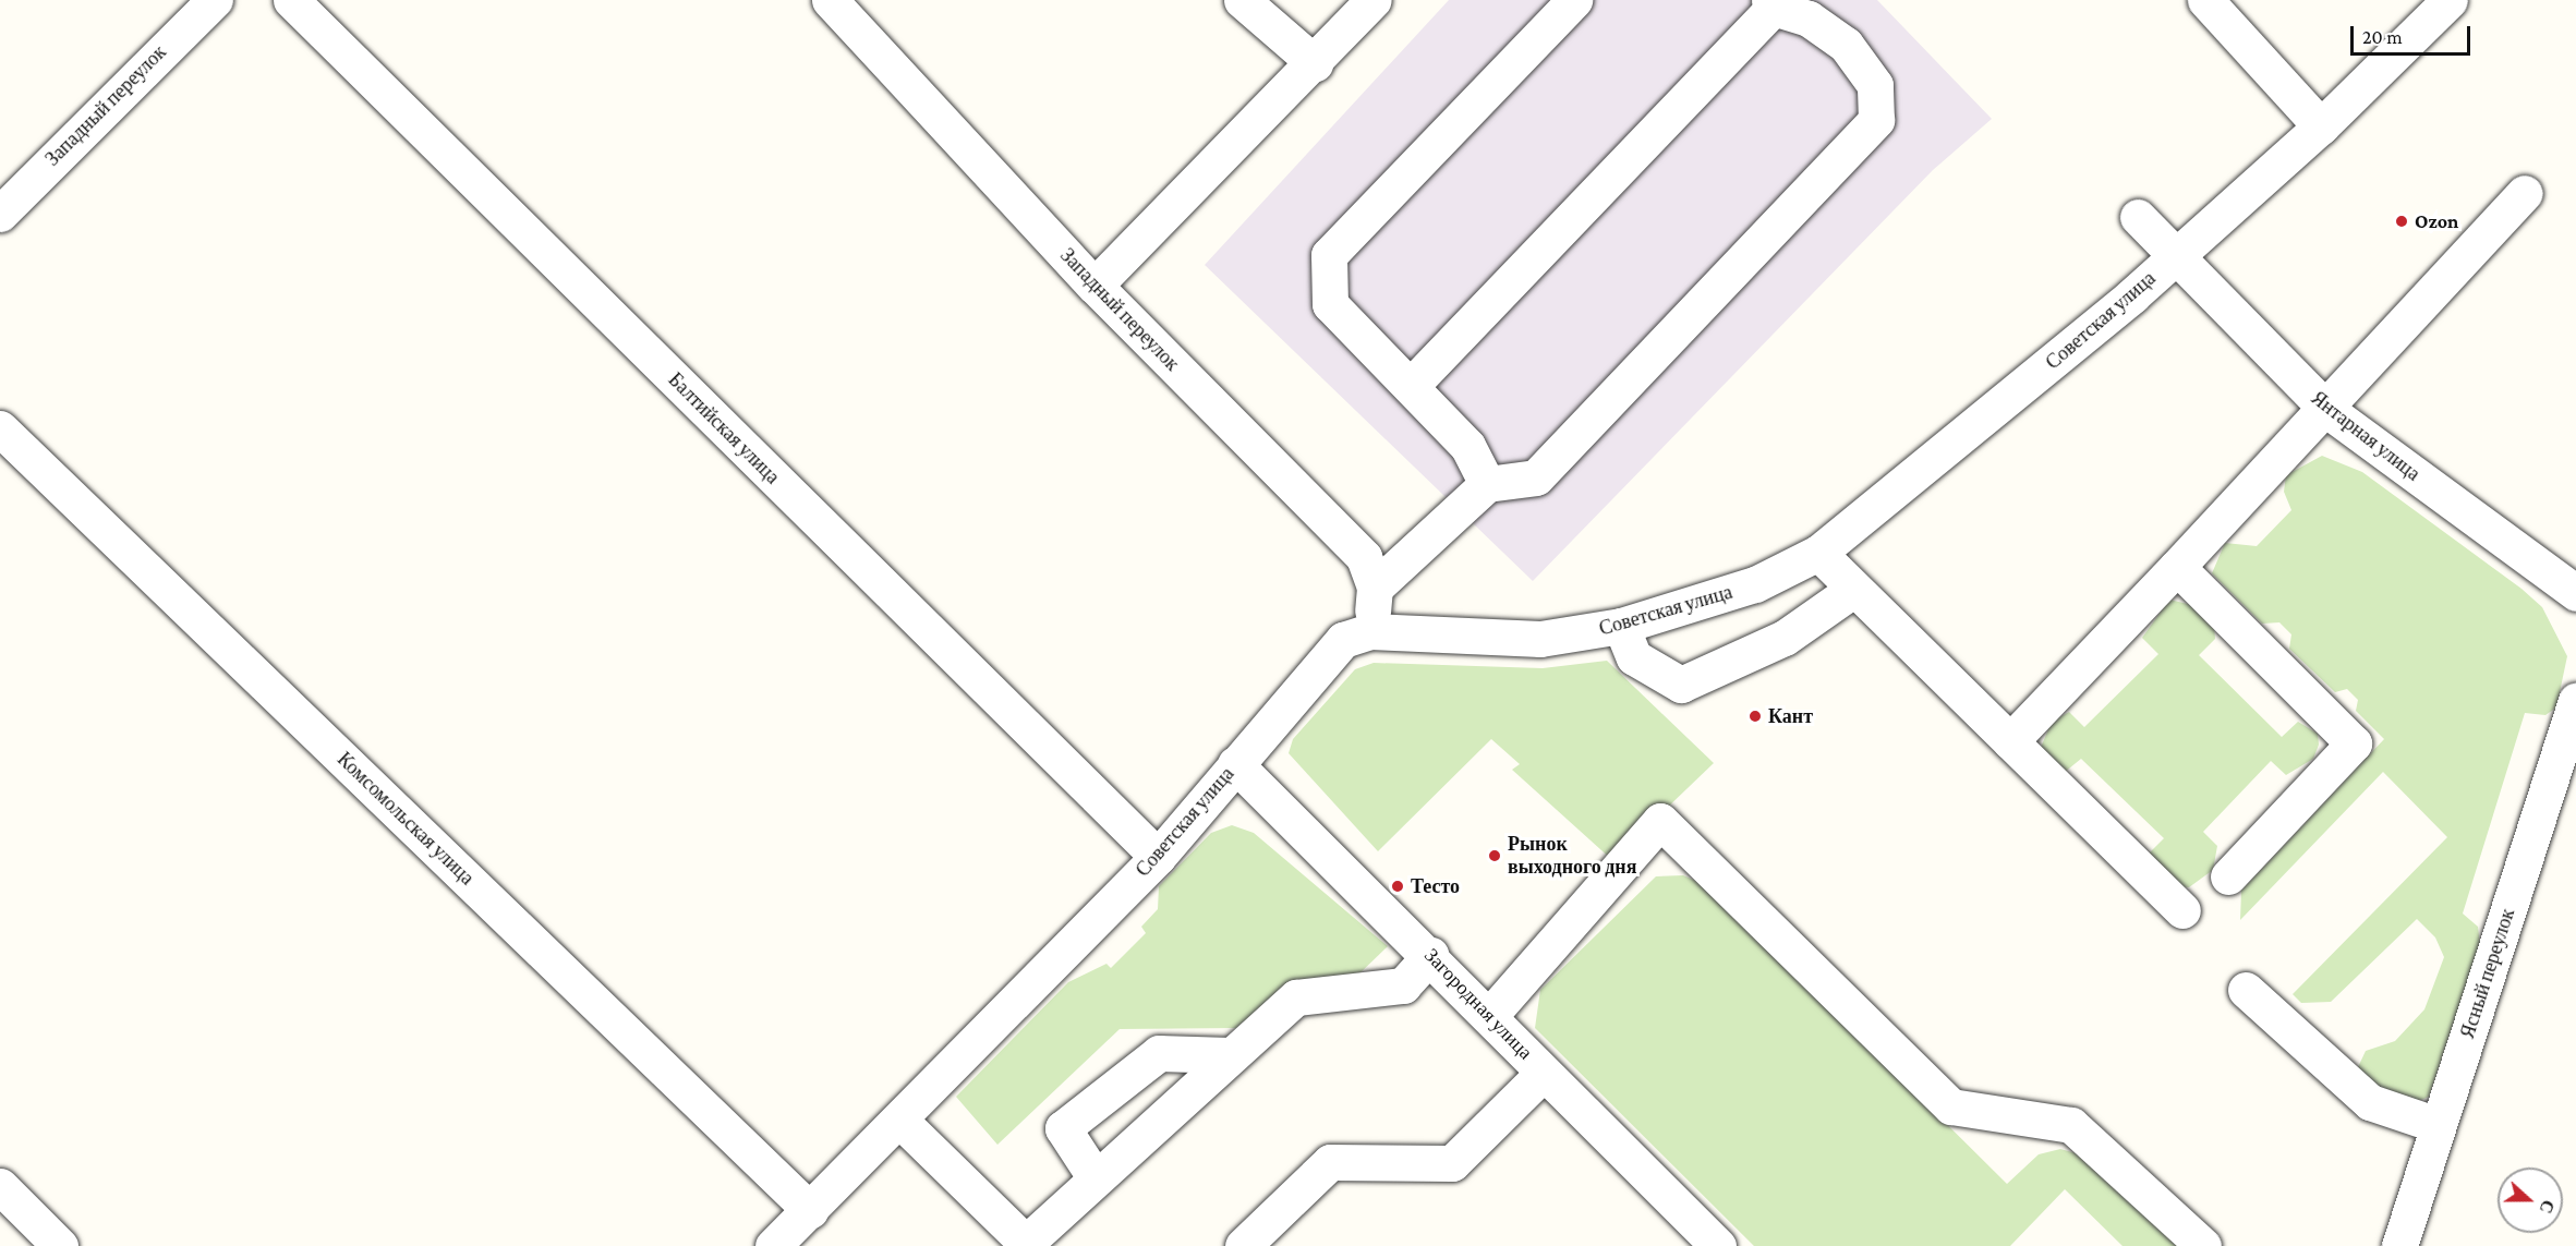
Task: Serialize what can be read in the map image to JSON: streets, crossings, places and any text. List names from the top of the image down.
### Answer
{
  "streets": {
    "street": [
      "Западный переулок",
      "Советская улица",
      "Балтийская улица",
      "Янтарная улица",
      "Комсомольская улица",
      "Ясный переулок",
      "Загородная улица"
    ]
  },
  "crossings": [
    ["Западный переулок", "Советская улица"],
    ["Советская улица", "Балтийская улица"],
    ["Советская улица", "Янтарная улица"],
    ["Советская улица", "Комсомольская улица"],
    ["Советская улица", "Загородная улица"]
  ],
  "places": [
    "Ozon",
    "Кант",
    "Рынок выходного дня",
    "Тесто"
  ],
  "scale_bar": "20 m",
  "north": "right"
}
